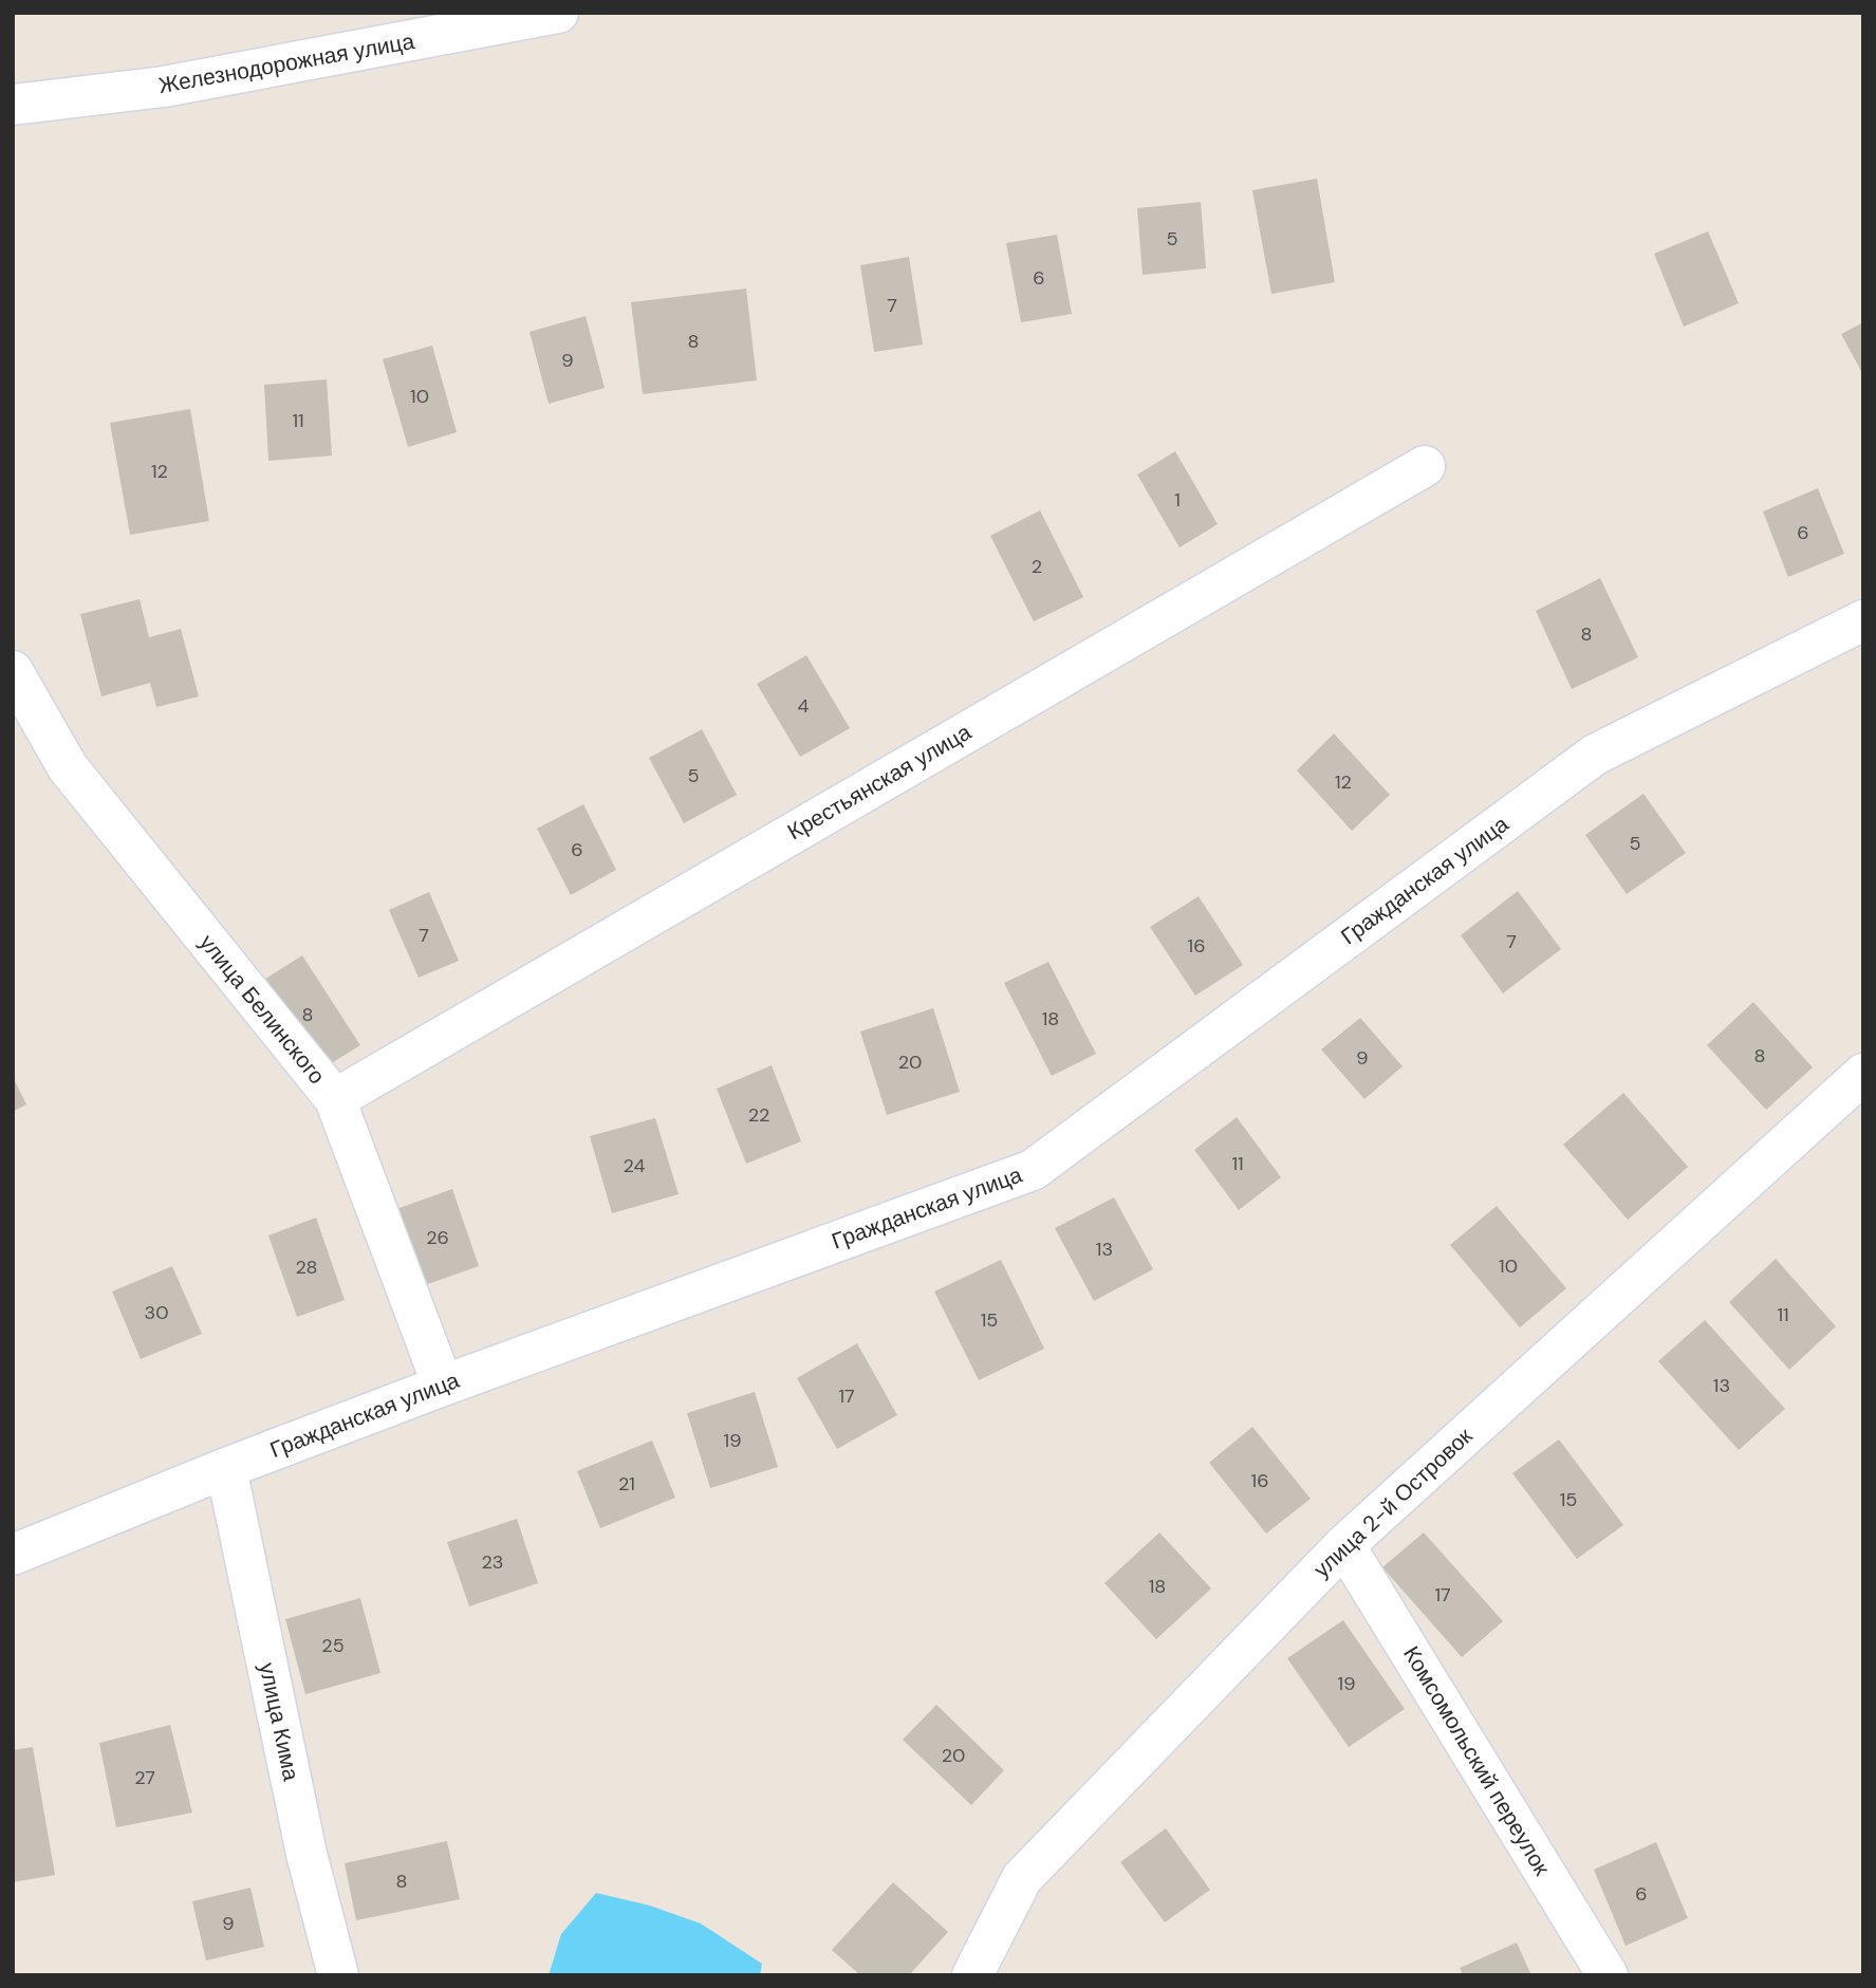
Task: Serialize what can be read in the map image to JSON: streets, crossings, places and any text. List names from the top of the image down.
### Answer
{
  "streets": {
    "street": [
      "Железнодорожная улица",
      "Крестьянская улица",
      "Гражданская улица",
      "улица Белинского",
      "улица 2-й Островок",
      "улица Кима",
      "Комсомольский переулок"
    ]
  },
  "crossings": [
    ["Крестьянская улица", "улица Белинского"],
    ["Гражданская улица", "улица Белинского"],
    ["Гражданская улица", "улица Кима"],
    ["улица 2-й Островок", "Комсомольский переулок"]
  ],
  "house_numbers": [
    "5",
    "6",
    "7",
    "8",
    "9",
    "10",
    "11",
    "12",
    "1",
    "6",
    "2",
    "8",
    "4",
    "5",
    "12",
    "5",
    "6",
    "7",
    "7",
    "16",
    "8",
    "18",
    "8",
    "9",
    "20",
    "22",
    "11",
    "24",
    "26",
    "13",
    "10",
    "28",
    "30",
    "11",
    "15",
    "13",
    "17",
    "19",
    "16",
    "21",
    "15",
    "23",
    "18",
    "17",
    "25",
    "19",
    "20",
    "27",
    "8",
    "6",
    "9"
  ]
}
